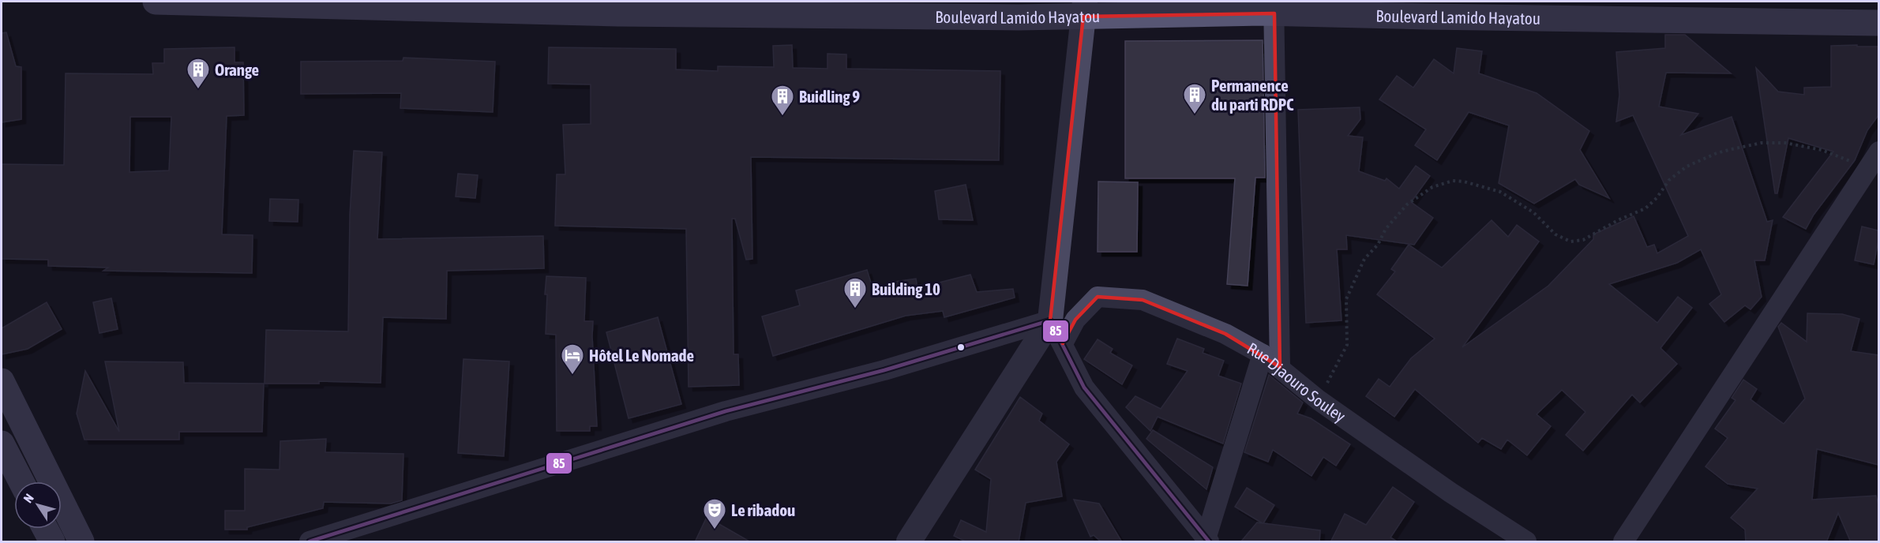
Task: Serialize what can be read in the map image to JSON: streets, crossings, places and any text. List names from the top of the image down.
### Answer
{
  "streets": {
    "main road": ["Boulevard Lamido Hayatou"],
    "street": ["Rue Djaouro Souley"]
  },
  "places": {
    "building": [
      "Orange",
      "Permanence du parti RDPC",
      "Buidling 9",
      "Building 10"
    ],
    "hotel": ["Hôtel Le Nomade"],
    "theatre": ["Le ribadou"]
  },
  "lines": ["transit line 85"],
  "north": "top left"
}
